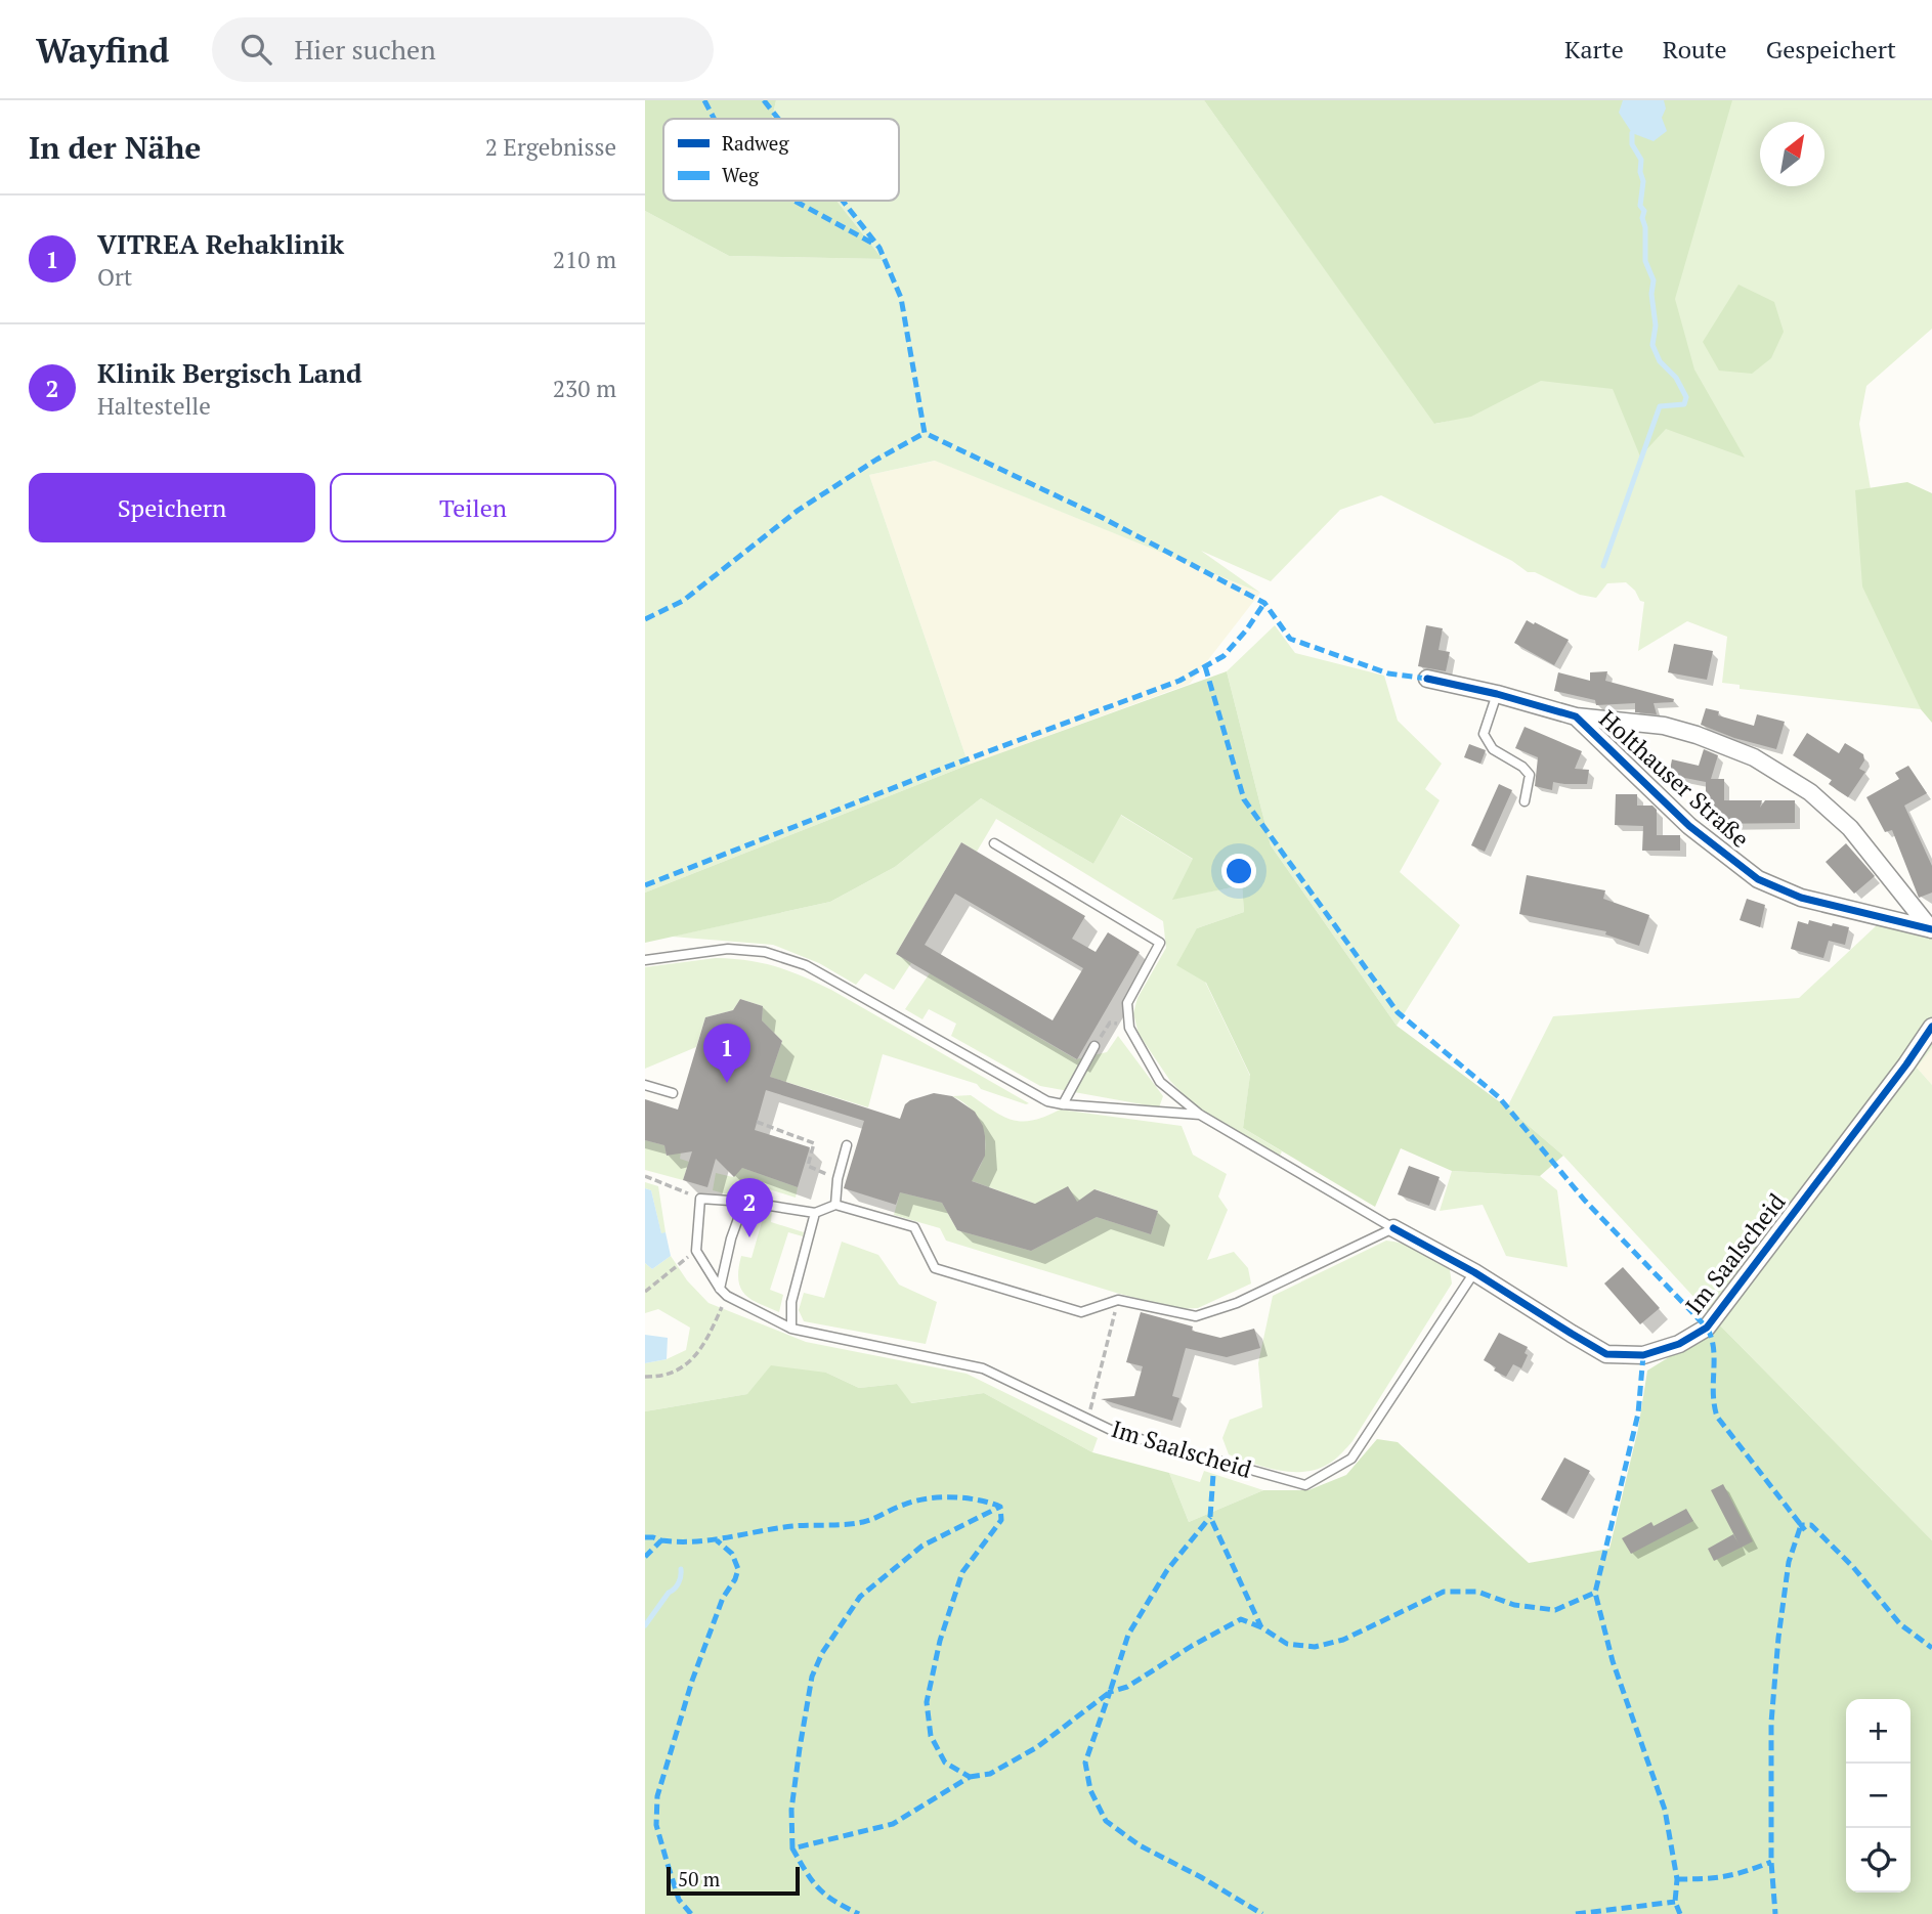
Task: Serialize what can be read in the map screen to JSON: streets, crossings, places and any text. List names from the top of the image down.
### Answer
{
  "streets": {
    "street": ["Holthauser Straße", "Im Saalscheid"]
  },
  "legend": ["Radweg", "Weg"],
  "scale_bar": "50 m",
  "north": "top right",
  "page": {
    "header": "Wayfind",
    "search": "Hier suchen",
    "nav": ["Karte", "Route", "Gespeichert"],
    "heading": ["In der Nähe", "2 Ergebnisse"],
    "list": [
      {
        "mark": "1",
        "name": "VITREA Rehaklinik",
        "note": "Ort",
        "value": "210 m"
      },
      {
        "mark": "2",
        "name": "Klinik Bergisch Land",
        "note": "Haltestelle",
        "value": "230 m"
      }
    ],
    "buttons": ["Speichern", "Teilen"],
    "pins": ["1", "2"],
    "map_buttons": ["+", "−"],
    "scale": "50 m"
  }
}
